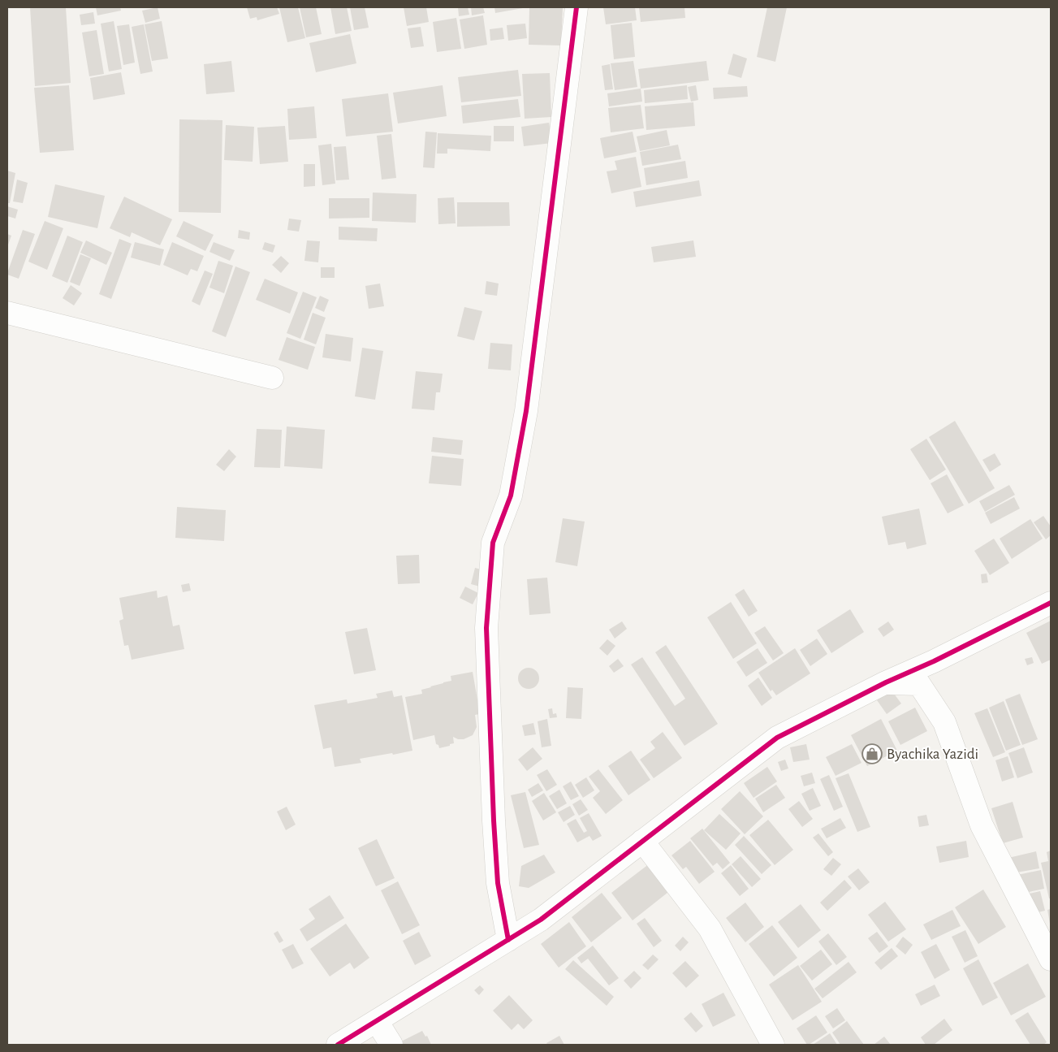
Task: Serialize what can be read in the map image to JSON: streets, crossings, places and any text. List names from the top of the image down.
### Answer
{
  "places": {
    "shop": ["Byachika Yazidi"]
  }
}
